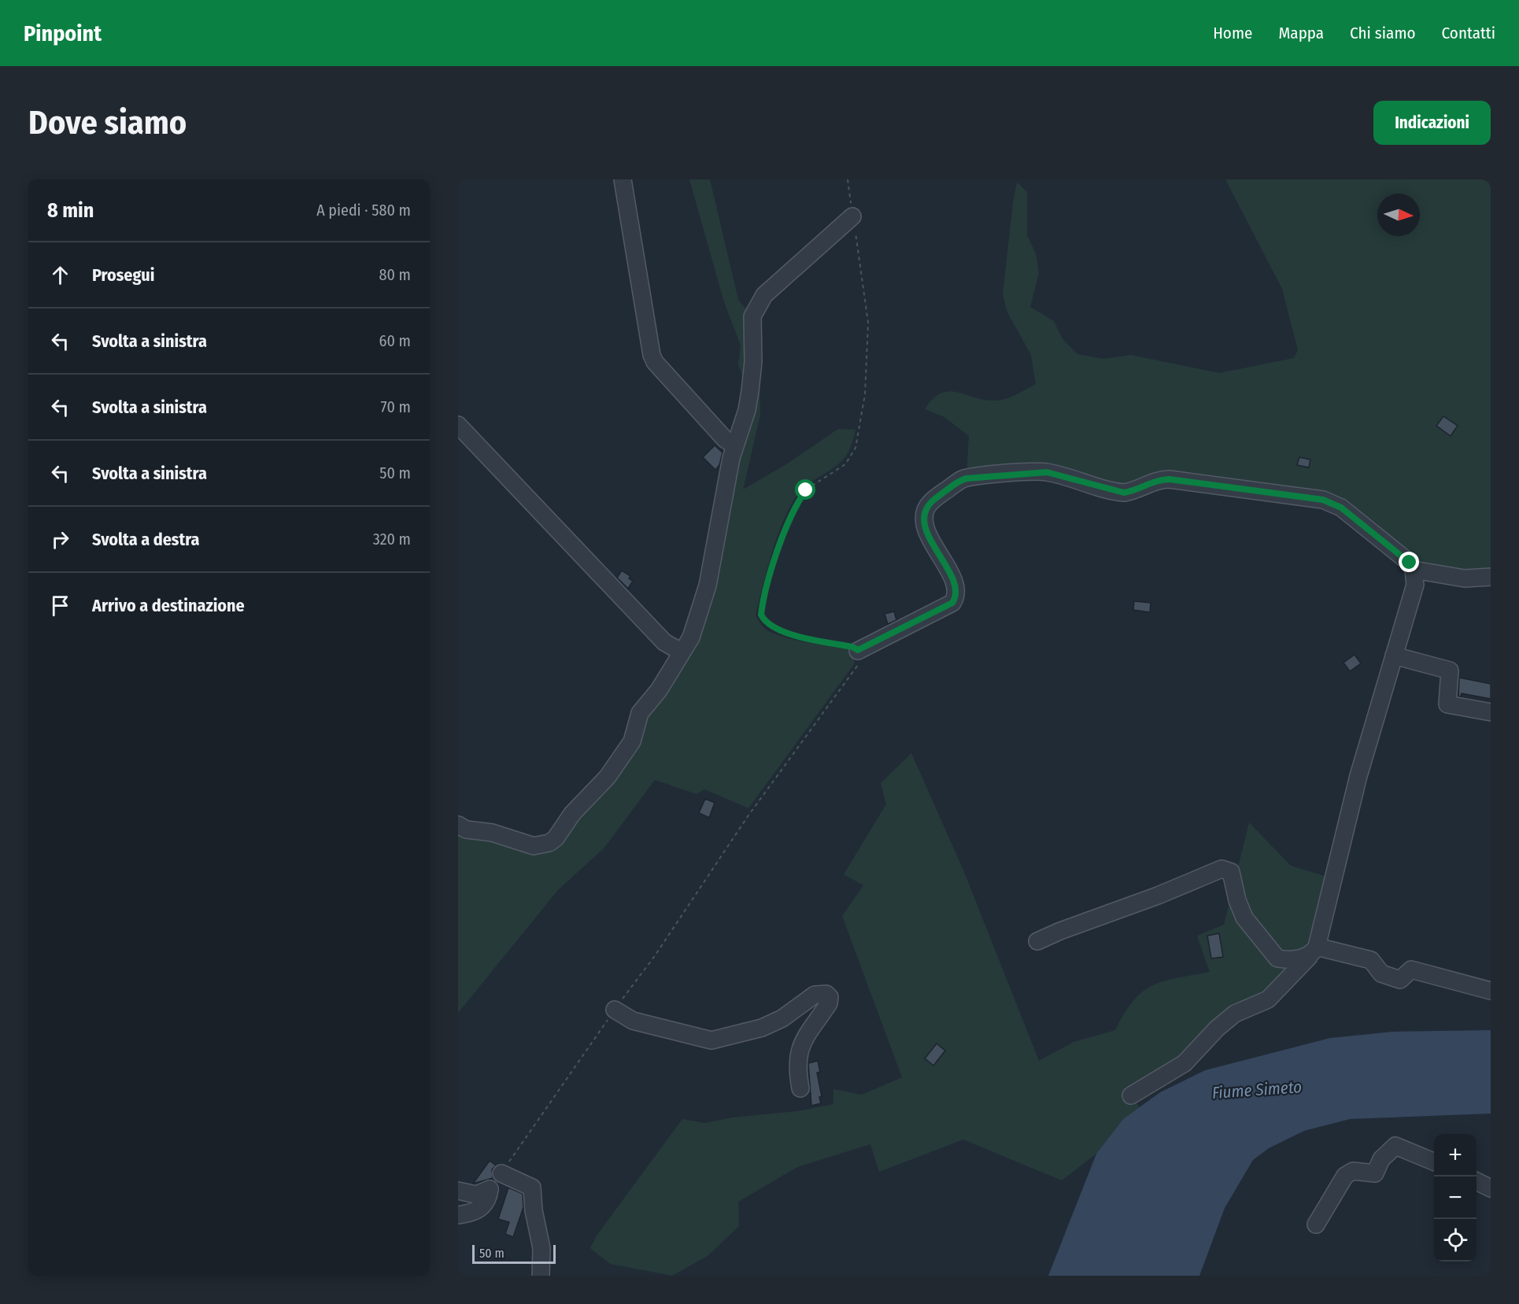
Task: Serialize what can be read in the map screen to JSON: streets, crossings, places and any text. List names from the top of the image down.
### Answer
{
  "water": ["Fiume Simeto"],
  "scale_bar": "50 m",
  "north": "right",
  "page": {
    "header": "Pinpoint",
    "nav": [
      "Home",
      "Mappa",
      "Chi siamo",
      "Contatti"
    ],
    "buttons": "Indicazioni",
    "title": "Dove siamo",
    "heading": ["8 min", "A piedi · 580 m"],
    "list": [
      ["Prosegui", "80 m"],
      ["Svolta a sinistra", "60 m"],
      ["Svolta a sinistra", "70 m"],
      ["Svolta a sinistra", "50 m"],
      ["Svolta a destra", "320 m"],
      "Arrivo a destinazione"
    ],
    "map_buttons": ["+", "−"],
    "scale": "50 m"
  }
}
